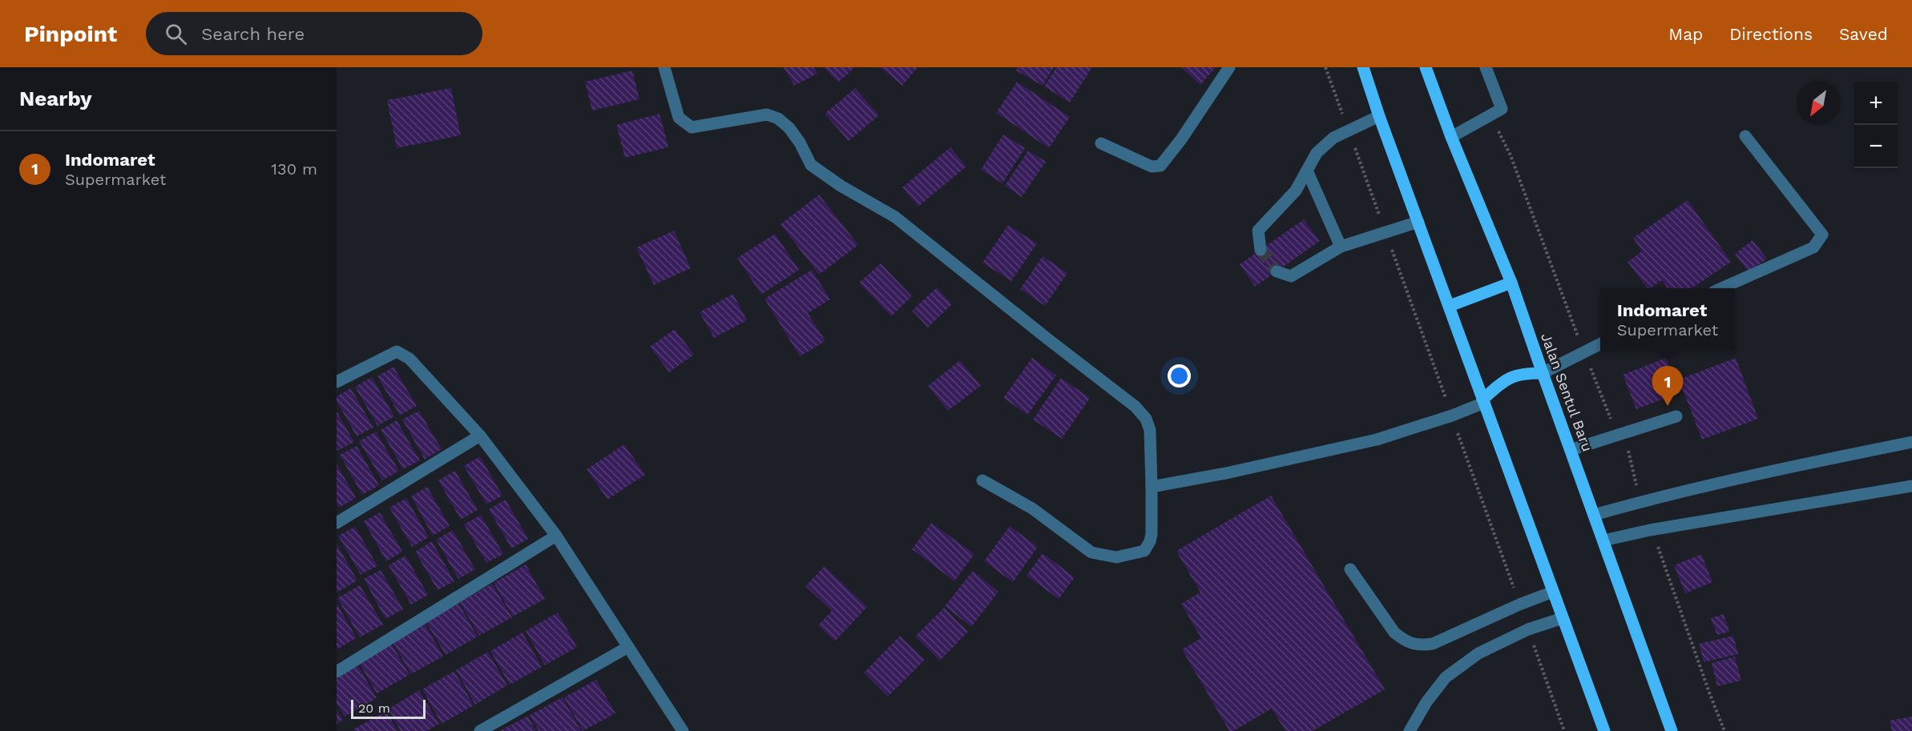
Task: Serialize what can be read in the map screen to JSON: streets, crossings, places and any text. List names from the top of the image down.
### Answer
{
  "streets": {
    "main road": ["Jalan Sentul Baru"]
  },
  "scale_bar": "20 m",
  "north": "bottom left",
  "page": {
    "header": "Pinpoint",
    "search": "Search here",
    "nav": ["Map", "Directions", "Saved"],
    "heading": "Nearby",
    "map_buttons": ["+", "−"],
    "list": [
      {
        "mark": "1",
        "name": "Indomaret",
        "note": "Supermarket",
        "value": "130 m"
      }
    ],
    "popup": ["Indomaret", "Supermarket"],
    "pins": "1",
    "scale": "20 m"
  }
}
